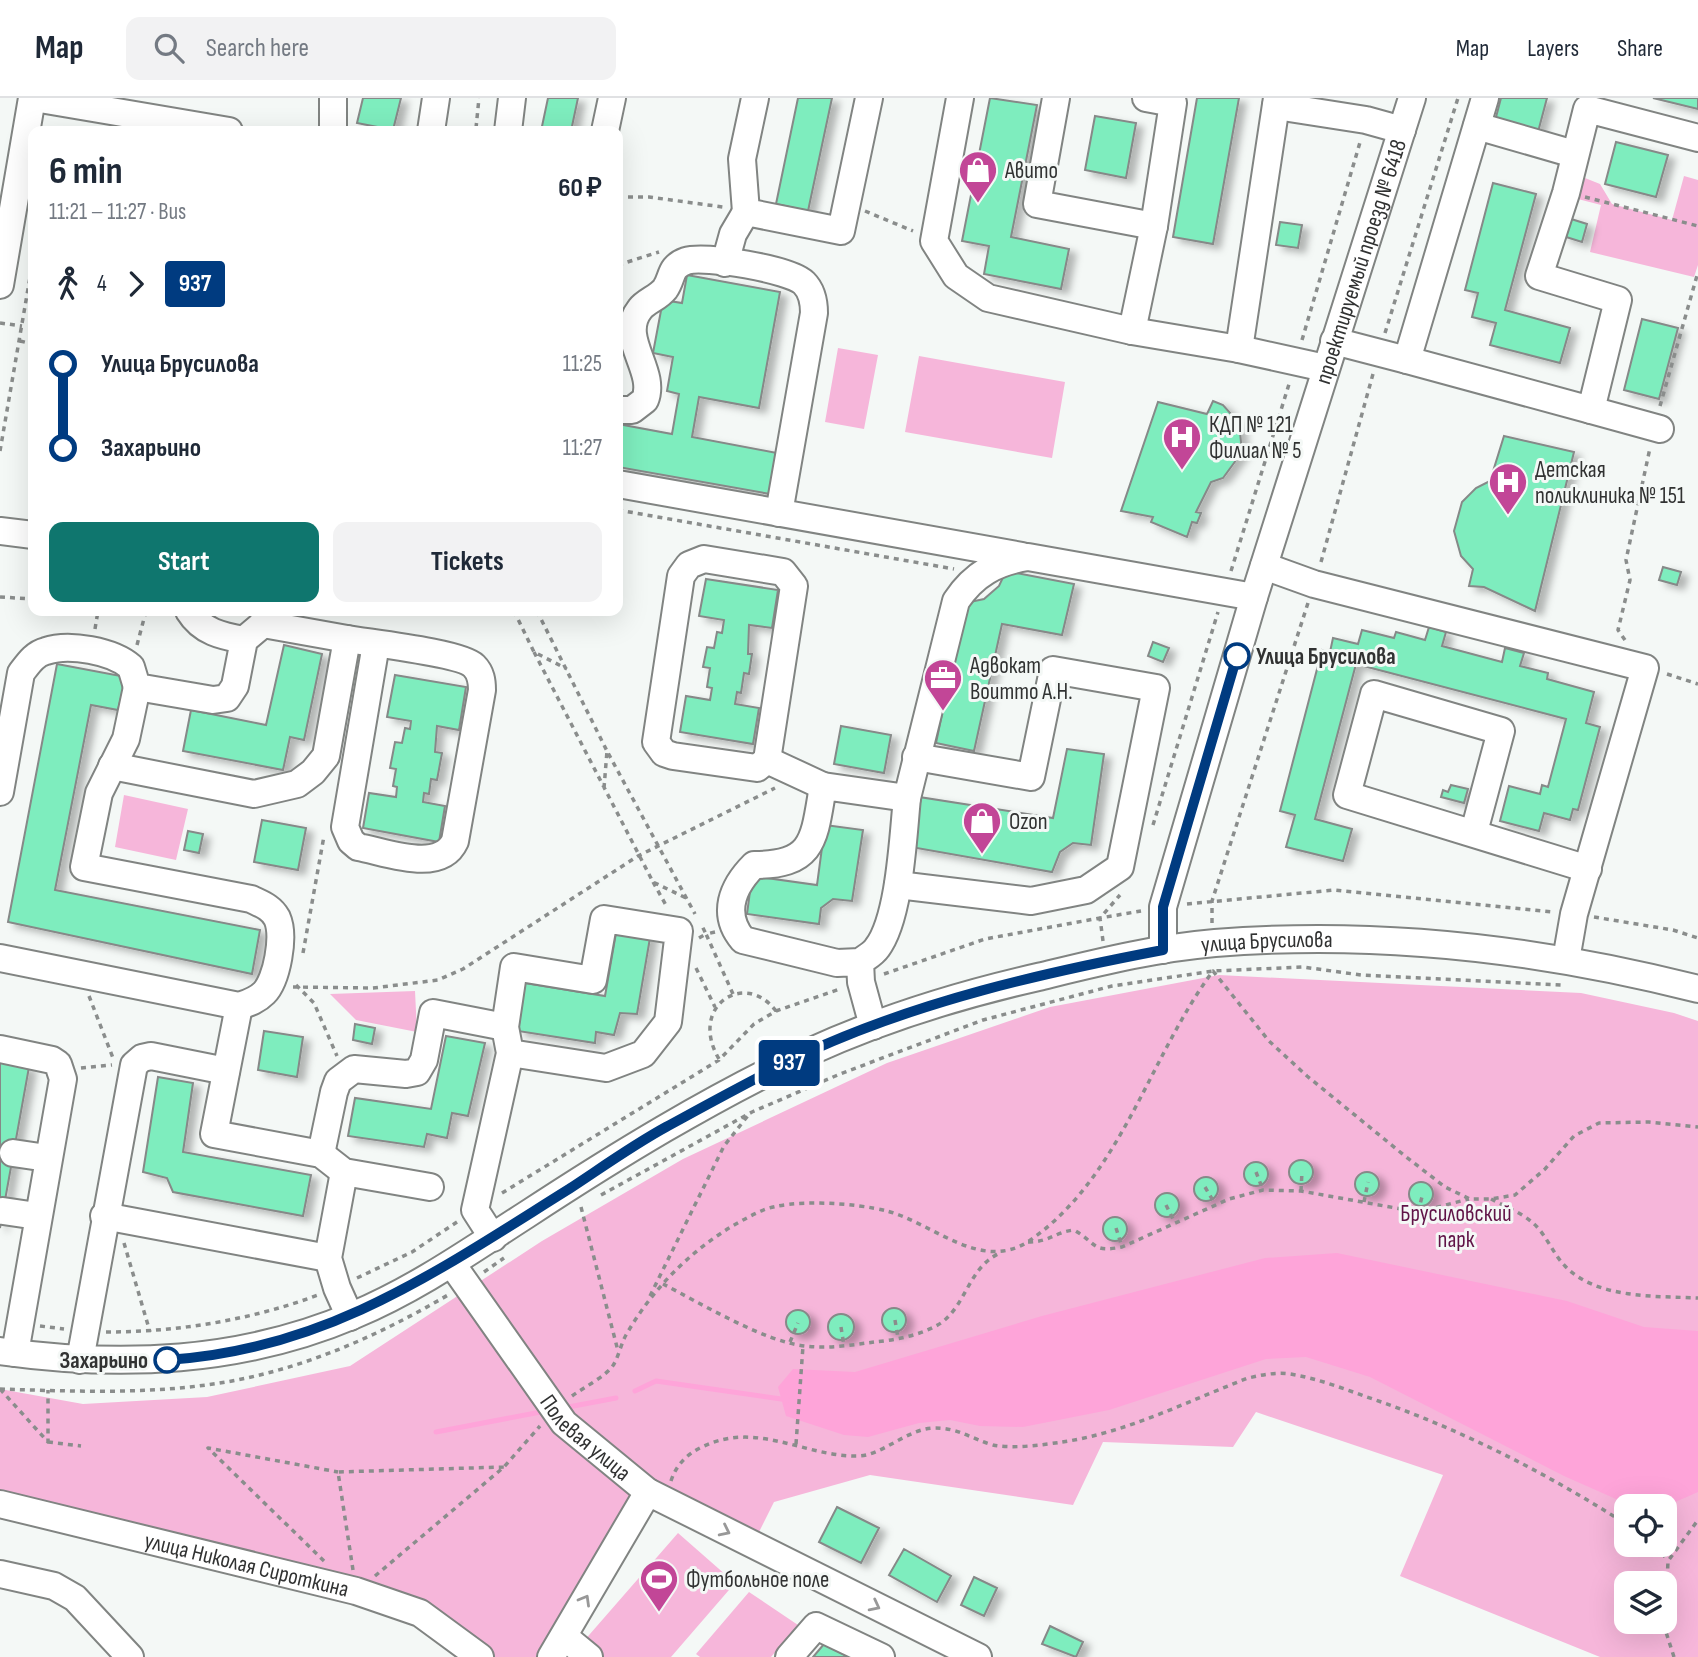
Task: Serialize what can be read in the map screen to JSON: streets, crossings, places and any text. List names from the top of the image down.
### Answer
{
  "streets": {
    "street": [
      "проектируемый проезд № 6418",
      "улица Брусилова",
      "Полевая улица",
      "улица Николая Сироткина"
    ]
  },
  "crossings": [
    ["проектируемый проезд № 6418", "улица Брусилова"],
    ["улица Брусилова", "Полевая улица"]
  ],
  "one_way": ["Полевая улица"],
  "parks": ["Брусиловский парк"],
  "places": {
    "shop": ["Авито", "Ozon"],
    "hospital": ["КДП № 121 Филиал № 5", "Детская поликлиника № 151"],
    "other": ["Улица Брусилова", "Захарьино"],
    "office": ["Адвокат Воитто А.Н."],
    "sports": ["Футбольное поле"]
  },
  "lines": ["bus line 937"],
  "page": {
    "header": "Map",
    "search": "Search here",
    "nav": ["Map", "Layers", "Share"],
    "on_map": "937",
    "heading": ["6 min", "11:21 – 11:27 · Bus", "60 ₽"],
    "legs": ["4", "937"],
    "list": [
      {
        "name": "Улица Брусилова",
        "value": "11:25"
      },
      {
        "name": "Захарьино",
        "value": "11:27"
      }
    ],
    "buttons": ["Start", "Tickets"]
  }
}
